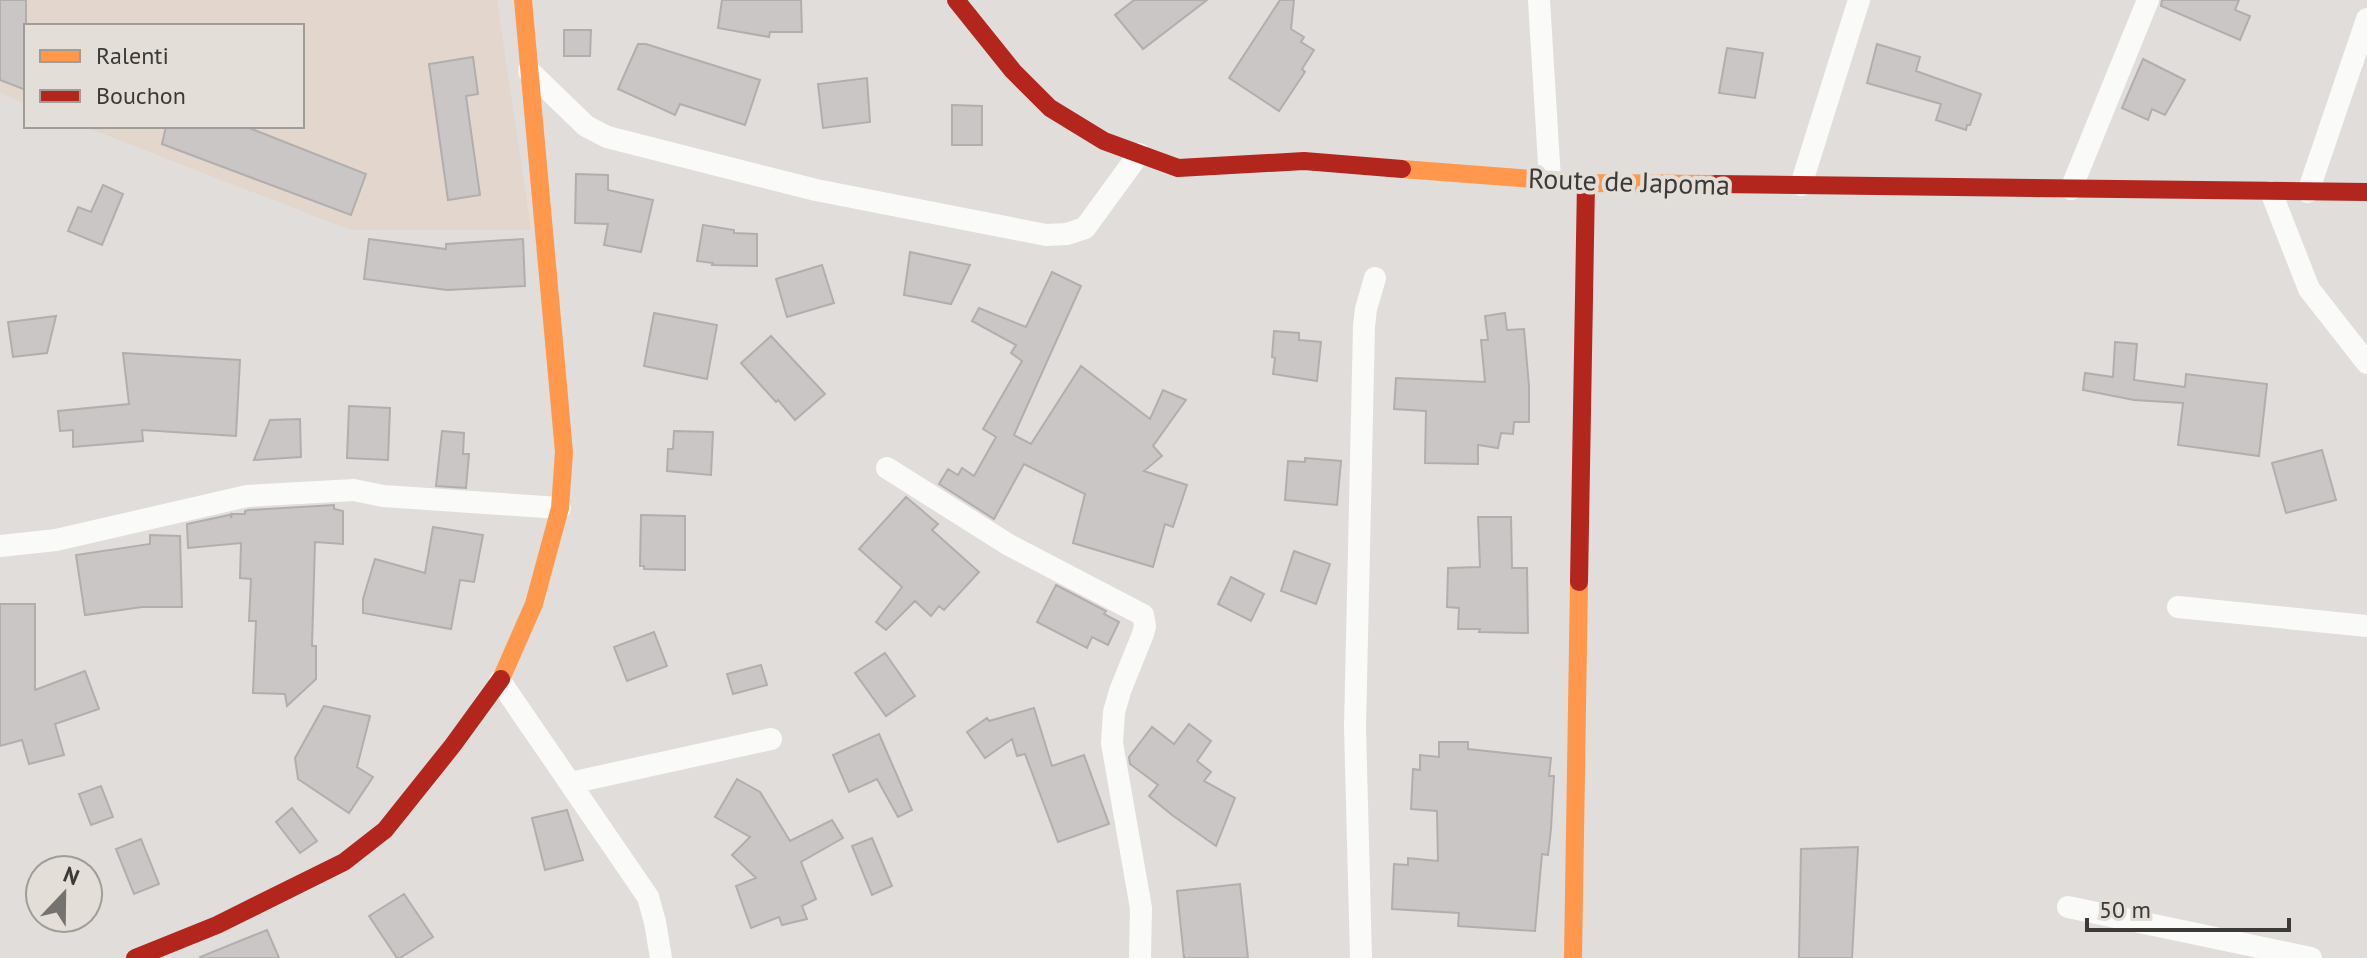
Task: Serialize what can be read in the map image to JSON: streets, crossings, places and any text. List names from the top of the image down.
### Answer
{
  "streets": {
    "street": ["Route de Japoma"]
  },
  "legend": ["Ralenti", "Bouchon"],
  "scale_bar": "50 m",
  "north": "top"
}
